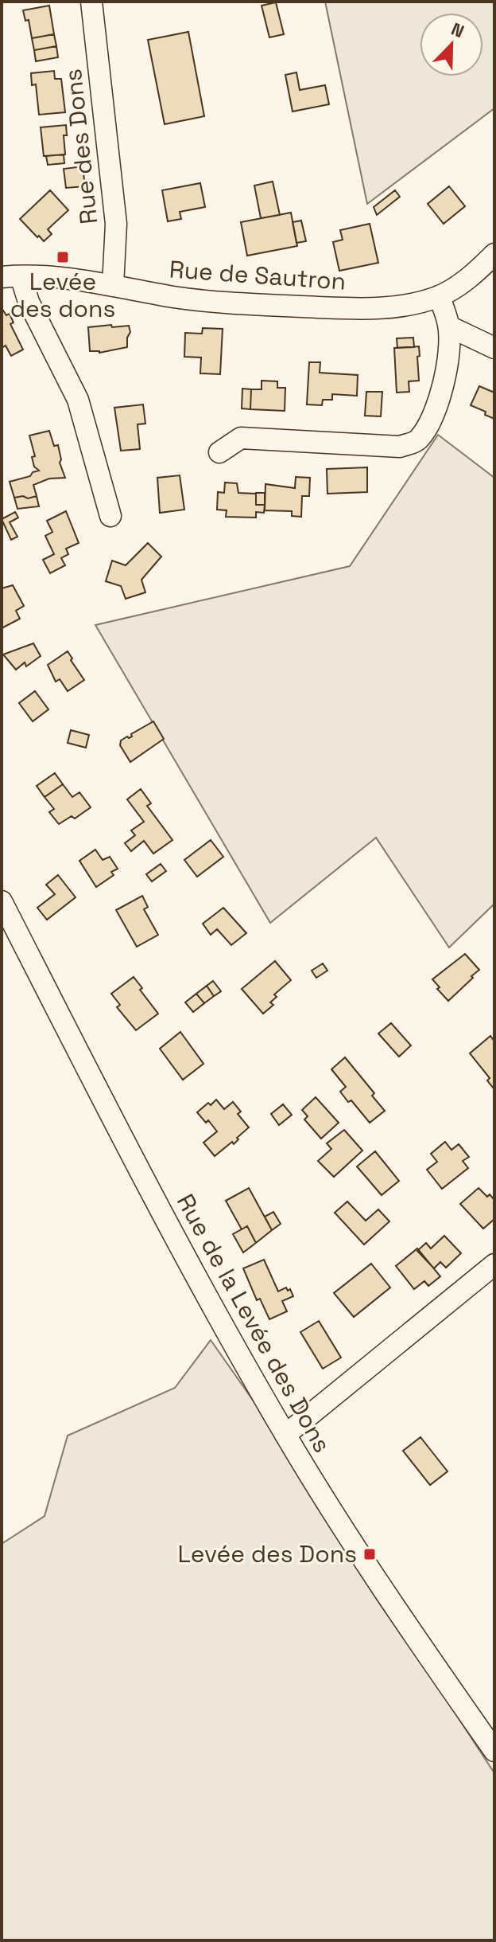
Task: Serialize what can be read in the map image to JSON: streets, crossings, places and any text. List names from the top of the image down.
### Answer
{
  "streets": {
    "street": ["Rue des Dons", "Rue de Sautron", "Rue de la Levée des Dons"]
  },
  "crossings": [
    ["Rue des Dons", "Rue de Sautron"]
  ],
  "places": {
    "transit": ["Levée des dons", "Levée des Dons"]
  },
  "north": "top right"
}
